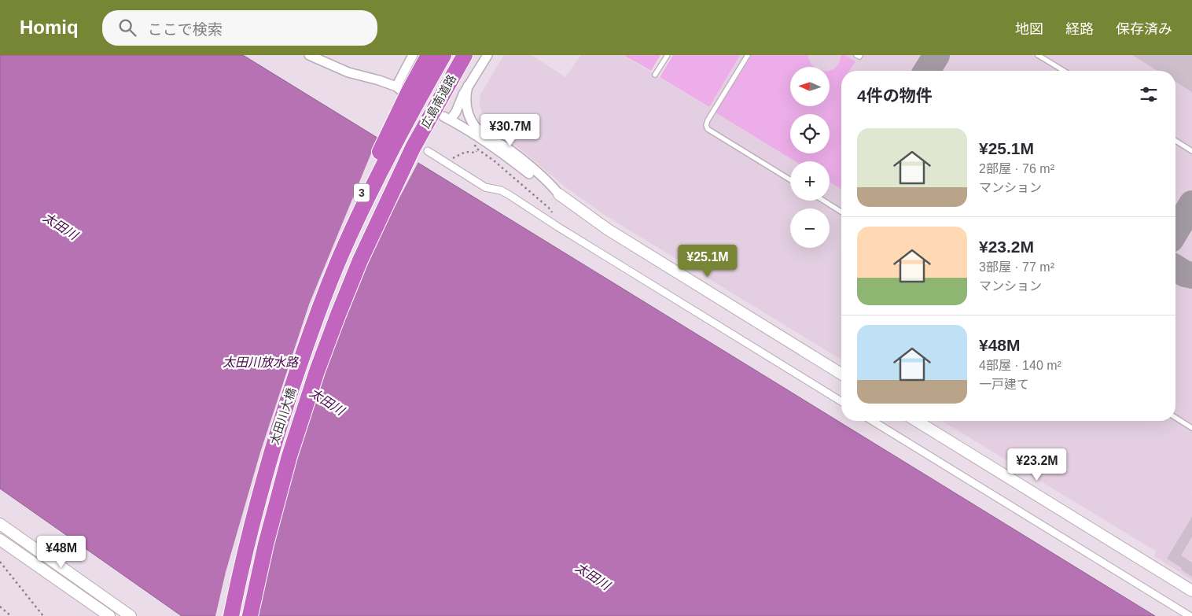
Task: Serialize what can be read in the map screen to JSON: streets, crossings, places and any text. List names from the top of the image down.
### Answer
{
  "streets": {
    "highway": ["広島南道路", "3", "太田川大橋"]
  },
  "crossings": [
    ["広島南道路", "太田川大橋"]
  ],
  "water": ["太田川", "太田川放水路"],
  "north": "left",
  "page": {
    "header": "Homiq",
    "search": "ここで検索",
    "nav": ["地図", "経路", "保存済み"],
    "map_buttons": ["+", "−"],
    "heading": "4件の物件",
    "price": [
      "¥30.7M",
      "¥25.1M",
      "¥23.2M",
      "¥48M"
    ],
    "list": [
      {
        "name": "¥25.1M",
        "note": "2部屋 · 76 m² · マンション"
      },
      {
        "name": "¥23.2M",
        "note": "3部屋 · 77 m² · マンション"
      },
      {
        "name": "¥48M",
        "note": "4部屋 · 140 m² · 一戸建て"
      }
    ]
  }
}
